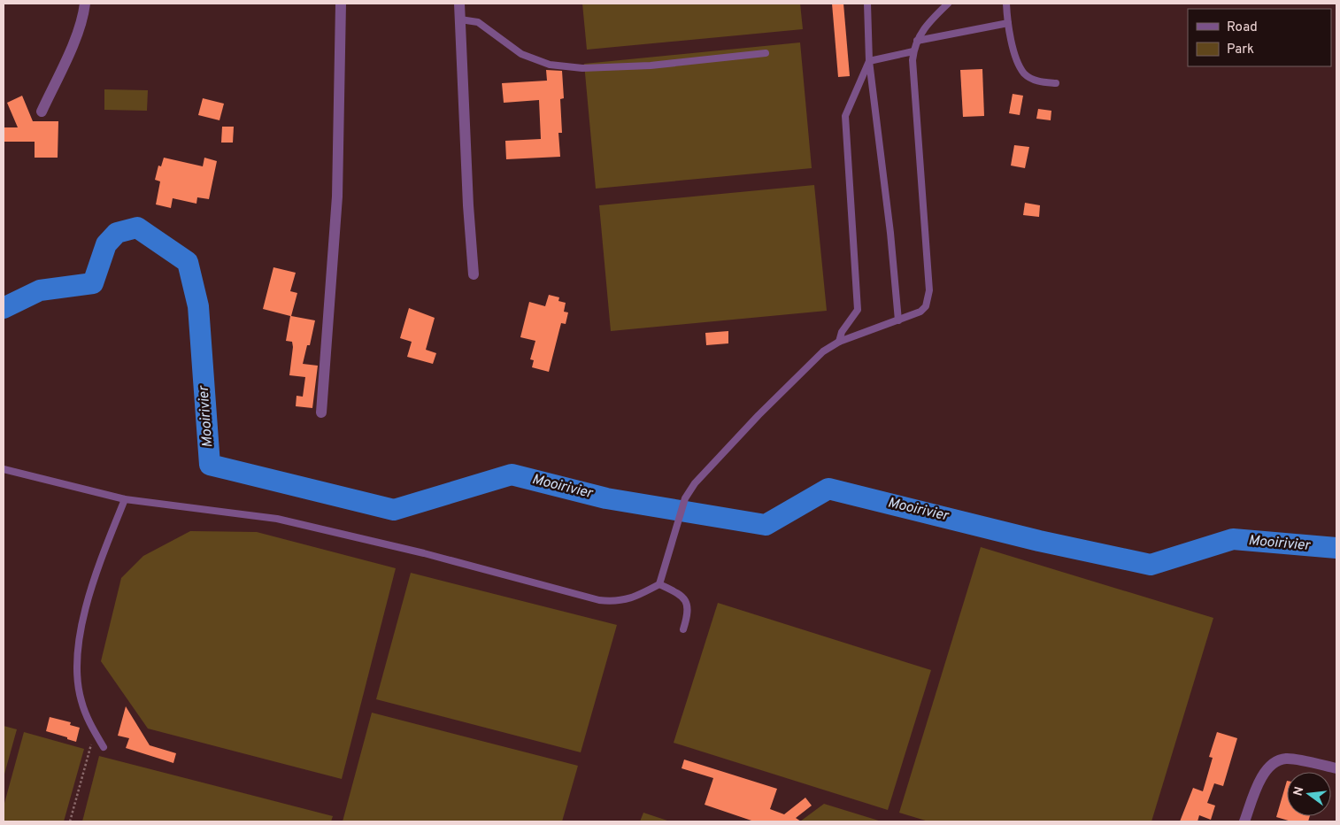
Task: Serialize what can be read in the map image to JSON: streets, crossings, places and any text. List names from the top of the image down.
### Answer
{
  "water": ["Mooirivier"],
  "legend": ["Road", "Park"],
  "north": "left"
}
